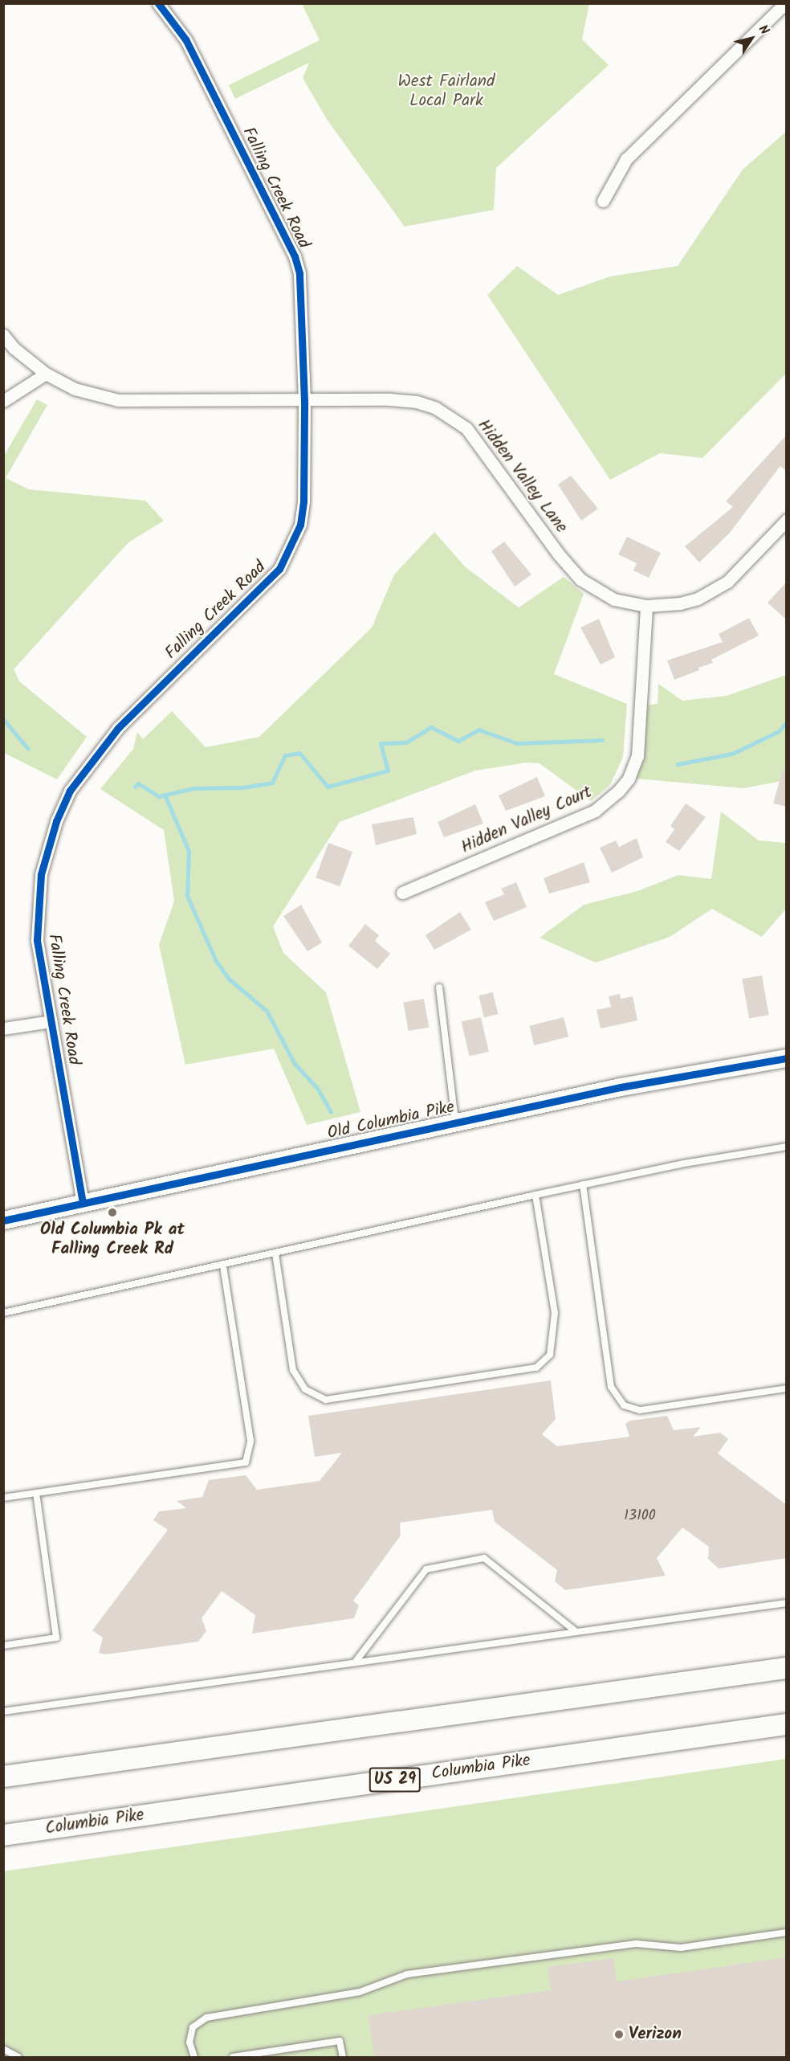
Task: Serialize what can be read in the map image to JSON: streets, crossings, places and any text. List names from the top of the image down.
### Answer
{
  "streets": {
    "highway": ["Columbia Pike", "US 29"],
    "main road": ["Old Columbia Pike"],
    "street": ["Falling Creek Road", "Hidden Valley Lane", "Hidden Valley Court"]
  },
  "crossings": [
    ["Falling Creek Road", "Hidden Valley Lane"],
    ["Falling Creek Road", "Old Columbia Pike"],
    ["Hidden Valley Lane", "Hidden Valley Court"]
  ],
  "parks": ["West Fairland Local Park"],
  "places": ["Old Columbia Pk at Falling Creek Rd", "Verizon"],
  "house_numbers": ["13100"],
  "north": "top right"
}
